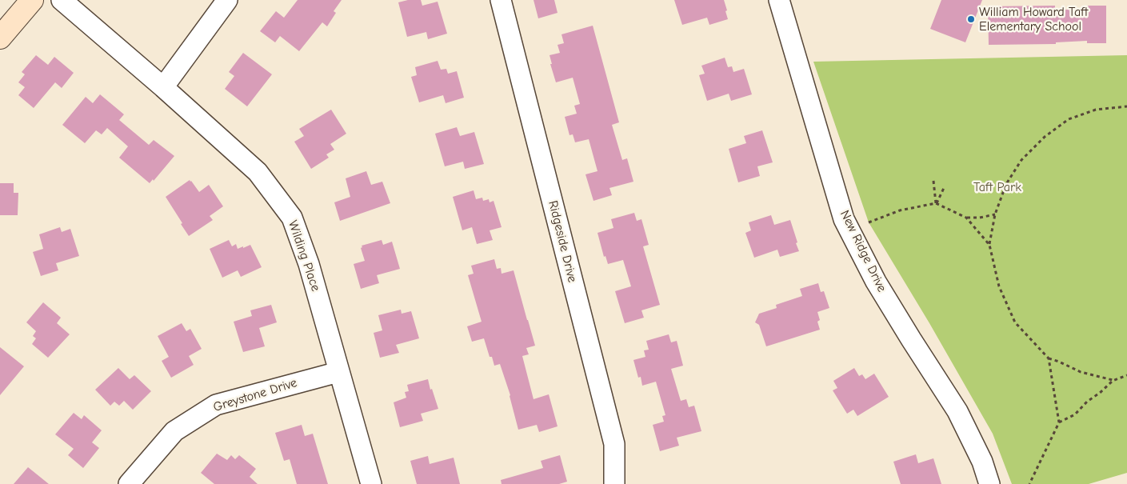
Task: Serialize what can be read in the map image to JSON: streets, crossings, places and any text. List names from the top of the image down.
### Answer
{
  "streets": {
    "street": [
      "Ridgeside Drive",
      "New Ridge Drive",
      "Wilding Place",
      "Greystone Drive"
    ]
  },
  "crossings": [
    ["Wilding Place", "Greystone Drive"]
  ],
  "parks": ["Taft Park"],
  "places": ["William Howard Taft Elementary School"]
}
